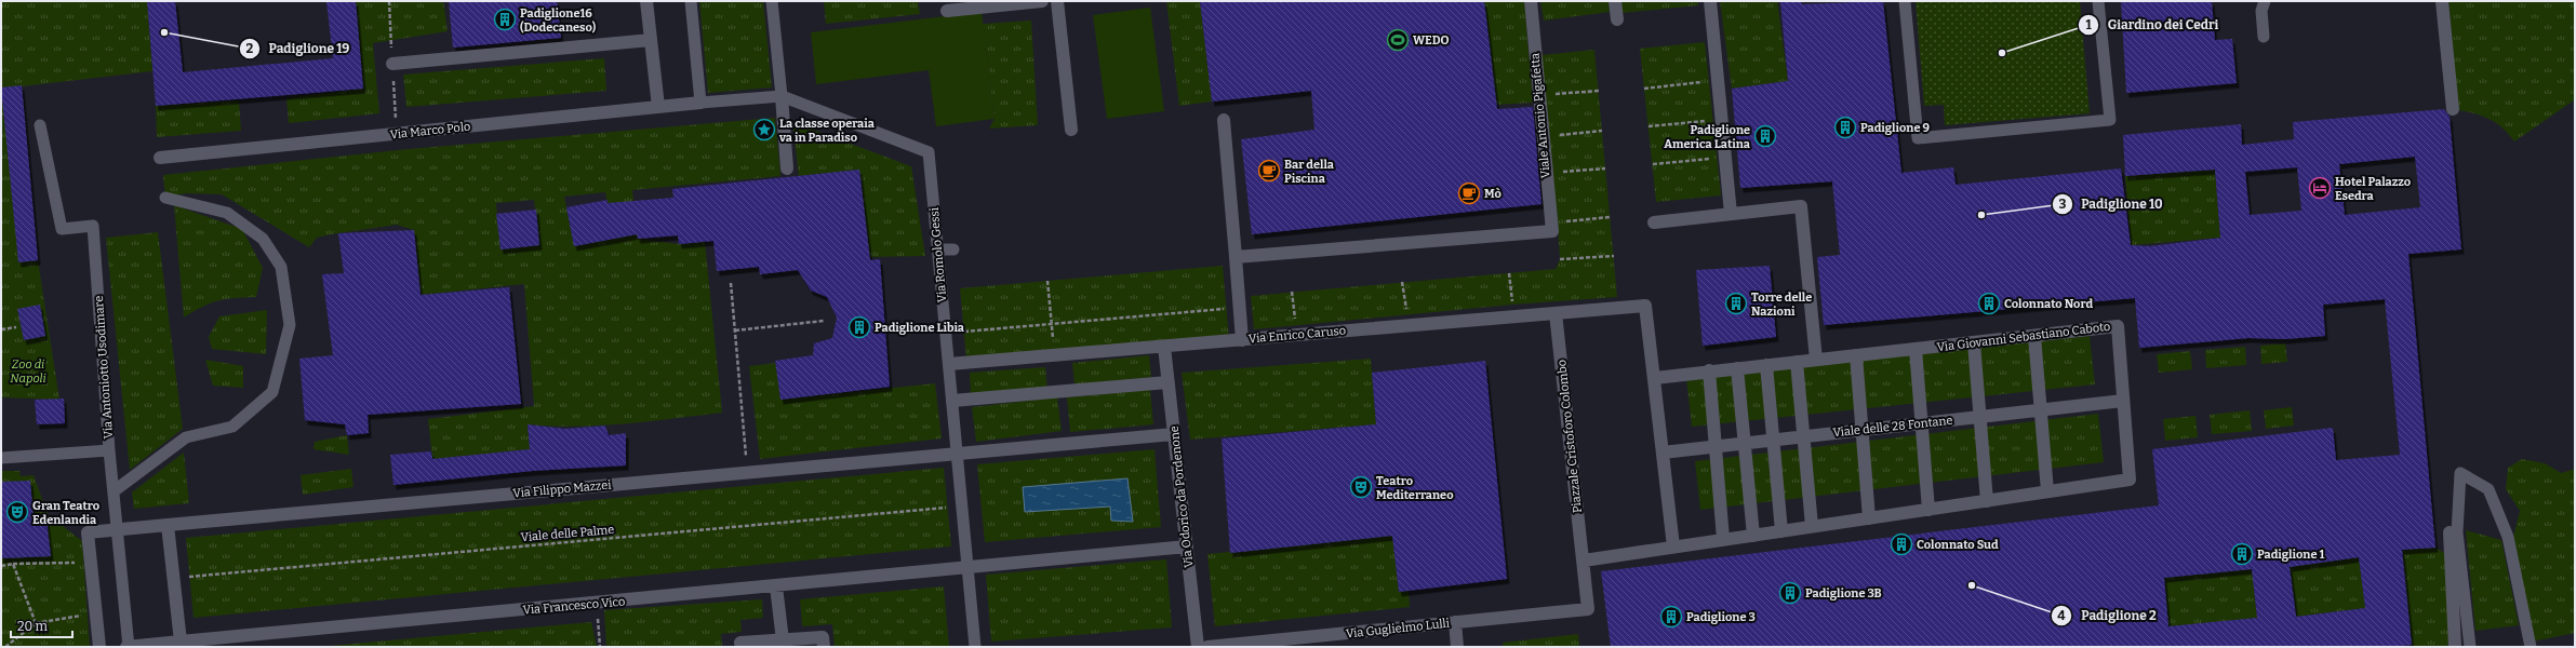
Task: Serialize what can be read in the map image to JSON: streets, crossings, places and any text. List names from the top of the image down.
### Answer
{
  "streets": {
    "street": [
      "Viale Antonio Pigafetta",
      "Via Marco Polo",
      "Via Enrico Caruso",
      "Via Giovanni Sebastiano Caboto",
      "Viale delle 28 Fontane",
      "Piazzale Cristoforo Colombo",
      "Via Filippo Mazzei",
      "Via Odorico da Pordenone",
      "Via Francesco Vico",
      "Via Guglielmo Lulli"
    ],
    "lane": ["Via Romolo Gessi", "Via Antoniotto Usodimare"],
    "path": ["Viale delle Palme"]
  },
  "crossings": [
    ["Via Marco Polo", "Via Romolo Gessi"],
    ["Via Romolo Gessi", "Via Enrico Caruso"],
    ["Via Romolo Gessi", "Via Filippo Mazzei"],
    ["Via Romolo Gessi", "Viale delle Palme"],
    ["Via Romolo Gessi", "Via Francesco Vico"],
    ["Via Enrico Caruso", "Via Giovanni Sebastiano Caboto"],
    ["Via Enrico Caruso", "Piazzale Cristoforo Colombo"],
    ["Via Enrico Caruso", "Via Odorico da Pordenone"],
    ["Via Giovanni Sebastiano Caboto", "Viale delle 28 Fontane"],
    ["Via Antoniotto Usodimare", "Via Filippo Mazzei"],
    ["Via Antoniotto Usodimare", "Via Francesco Vico"],
    ["Piazzale Cristoforo Colombo", "Via Guglielmo Lulli"],
    ["Via Filippo Mazzei", "Via Odorico da Pordenone"],
    ["Via Odorico da Pordenone", "Via Francesco Vico"]
  ],
  "parks": ["Zoo di Napoli"],
  "places": {
    "building": [
      "Padiglione16 (Dodecaneso)",
      "Padiglione 9",
      "Padiglione America Latina",
      "Torre delle Nazioni",
      "Colonnato Nord",
      "Padiglione Libia",
      "Colonnato Sud",
      "Padiglione 1",
      "Padiglione 3B",
      "Padiglione 3"
    ],
    "other": [
      "Padiglione 19",
      "Giardino dei Cedri",
      "Padiglione 10",
      "Padiglione 2"
    ],
    "sports": ["WEDO"],
    "place": ["La classe operaia va in Paradiso"],
    "cafe": ["Bar della Piscina", "Mò"],
    "hotel": ["Hotel Palazzo Esedra"],
    "theatre": ["Teatro Mediterraneo", "Gran Teatro Edenlandia"]
  },
  "scale_bar": "20 m"
}
